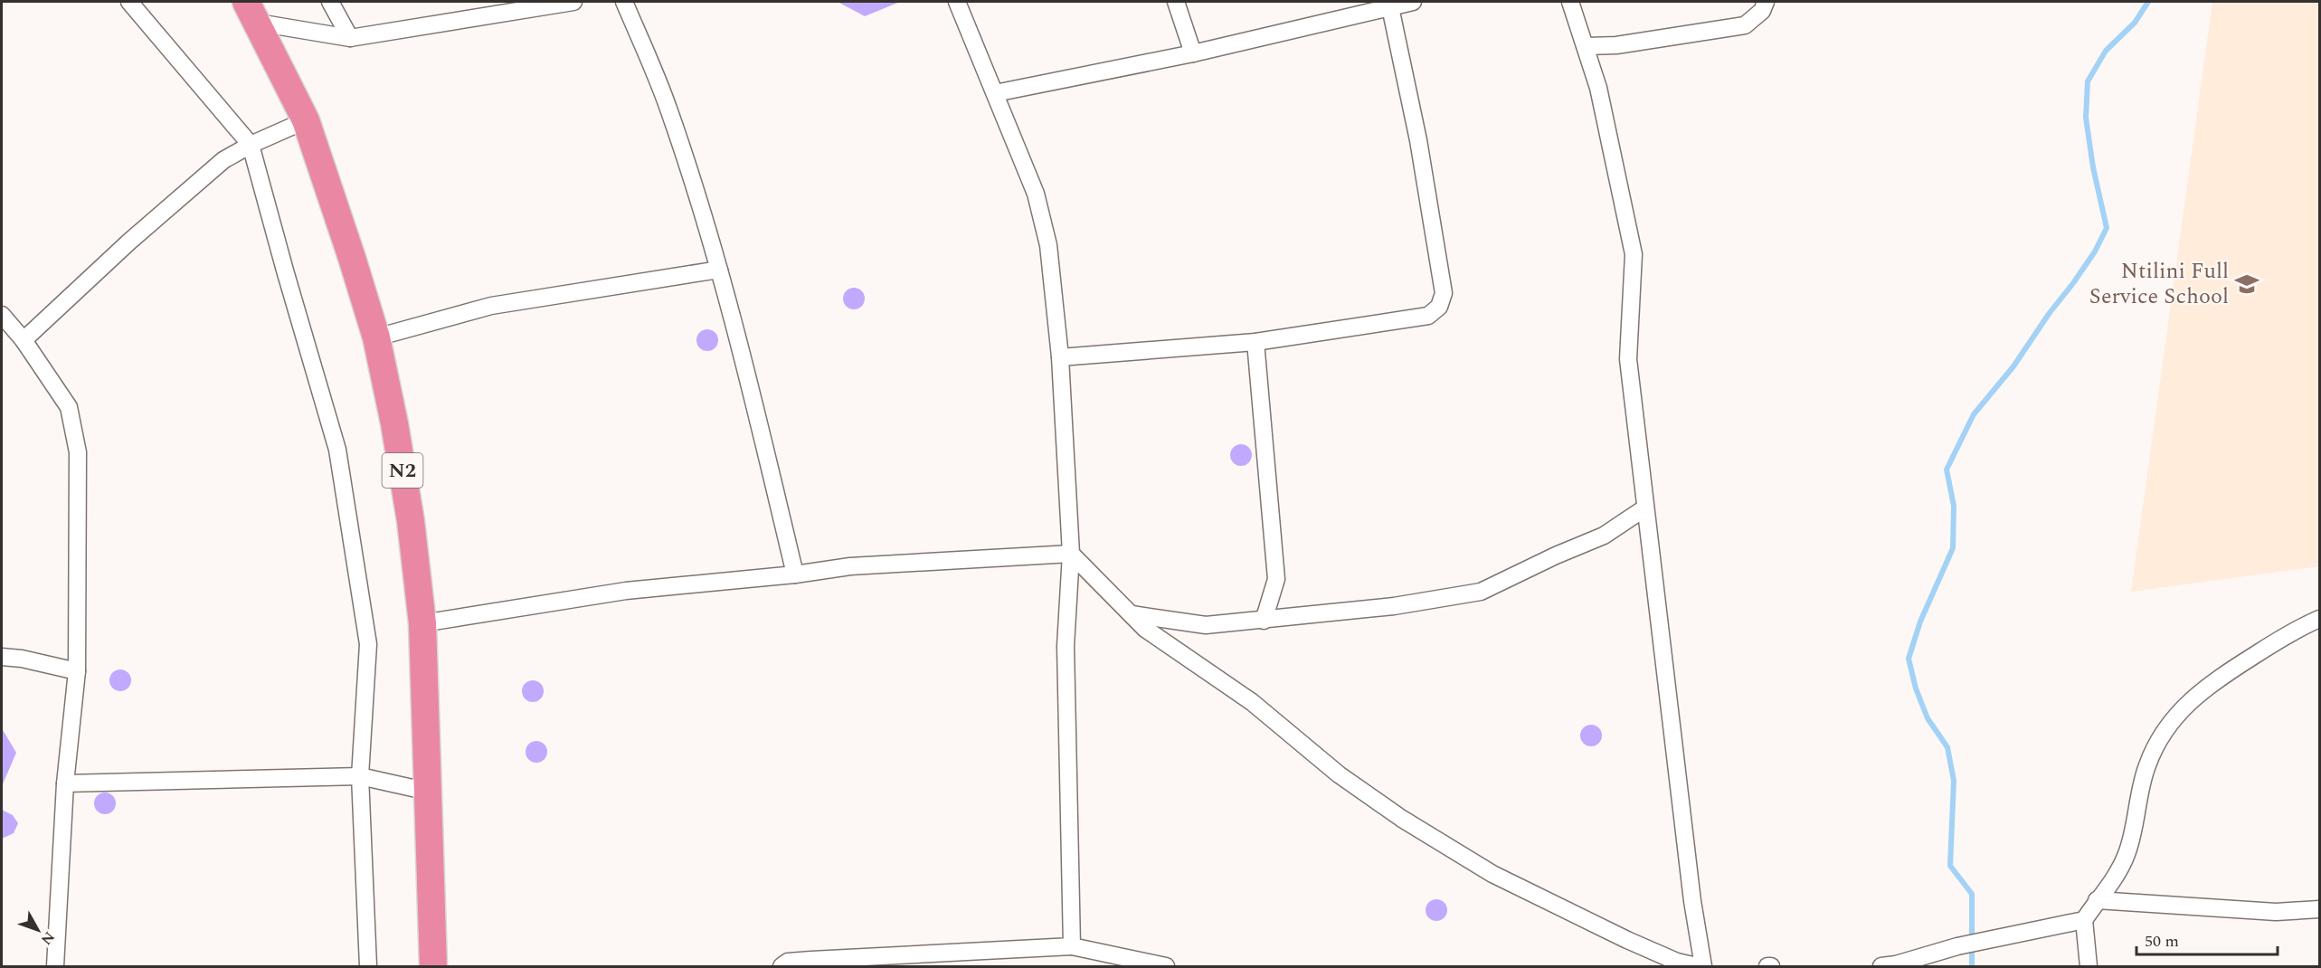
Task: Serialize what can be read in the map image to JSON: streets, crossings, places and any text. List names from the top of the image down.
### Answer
{
  "streets": {
    "highway": ["N2"]
  },
  "places": {
    "school or university": ["Ntilini Full Service School"]
  },
  "scale_bar": "50 m",
  "north": "bottom right"
}
